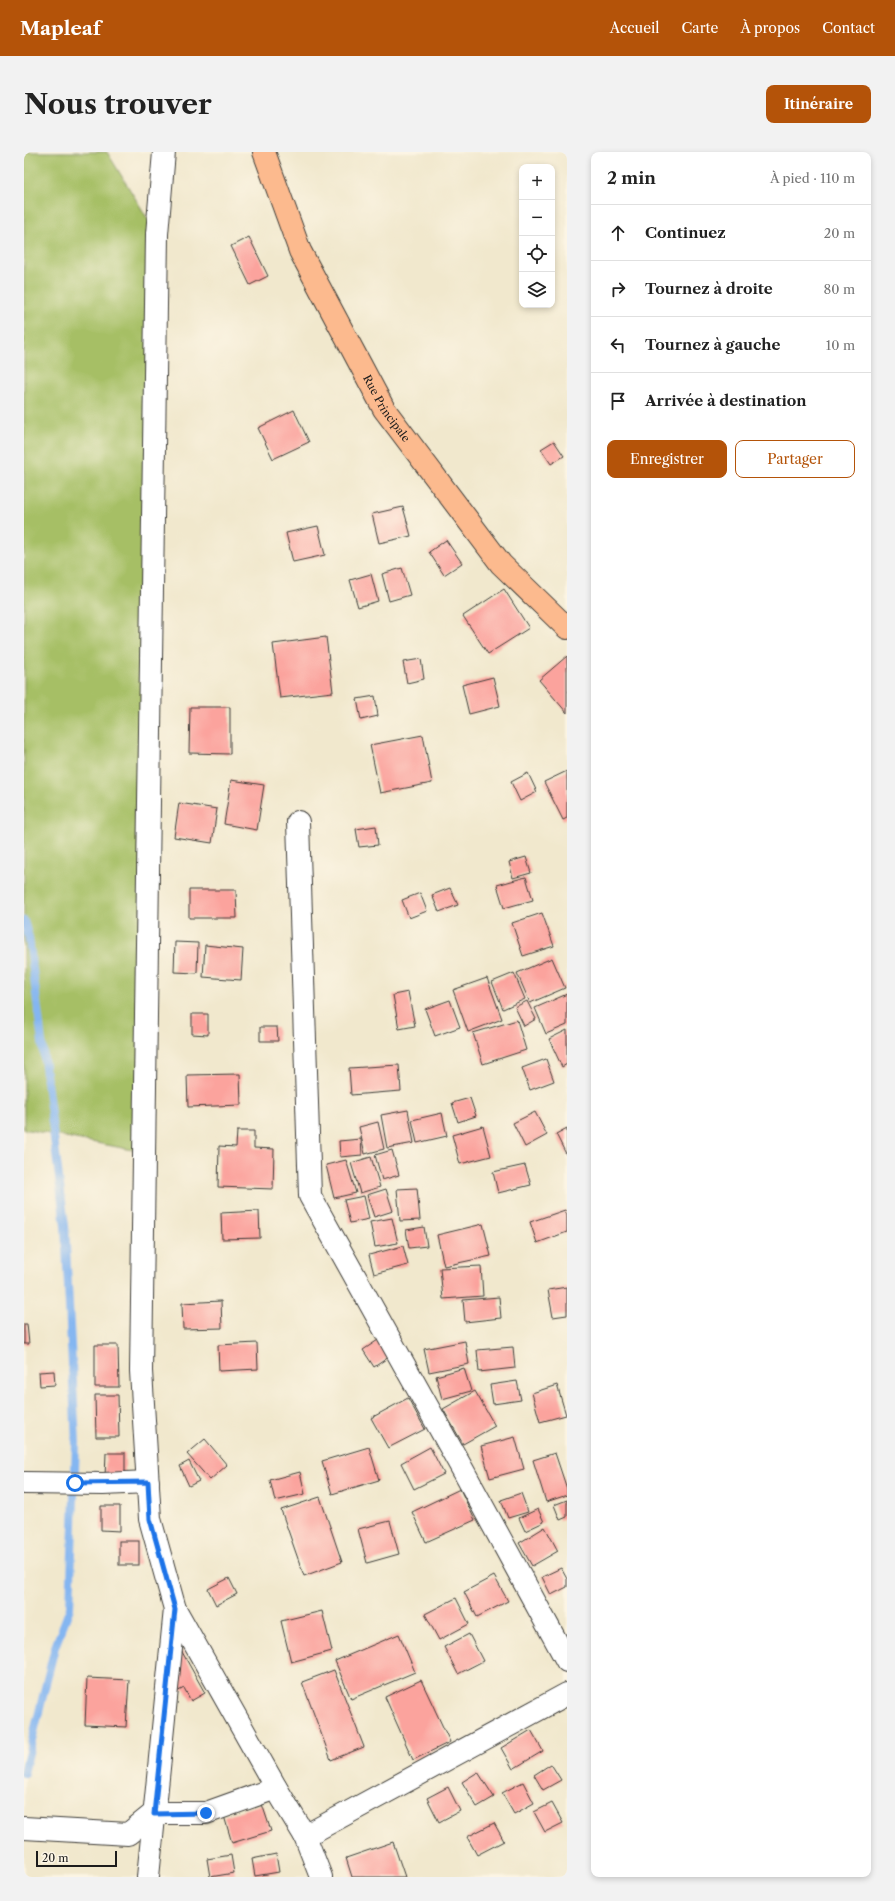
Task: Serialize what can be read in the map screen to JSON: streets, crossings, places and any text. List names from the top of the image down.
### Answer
{
  "streets": {
    "main road": ["Rue Principale"]
  },
  "scale_bar": "20 m",
  "page": {
    "header": "Mapleaf",
    "nav": [
      "Accueil",
      "Carte",
      "À propos",
      "Contact"
    ],
    "buttons": [
      "Itinéraire",
      ["Enregistrer", "Partager"]
    ],
    "title": "Nous trouver",
    "heading": ["2 min", "À pied · 110 m"],
    "map_buttons": ["+", "−"],
    "list": [
      ["Continuez", "20 m"],
      ["Tournez à droite", "80 m"],
      ["Tournez à gauche", "10 m"],
      "Arrivée à destination"
    ],
    "scale": "20 m"
  }
}
